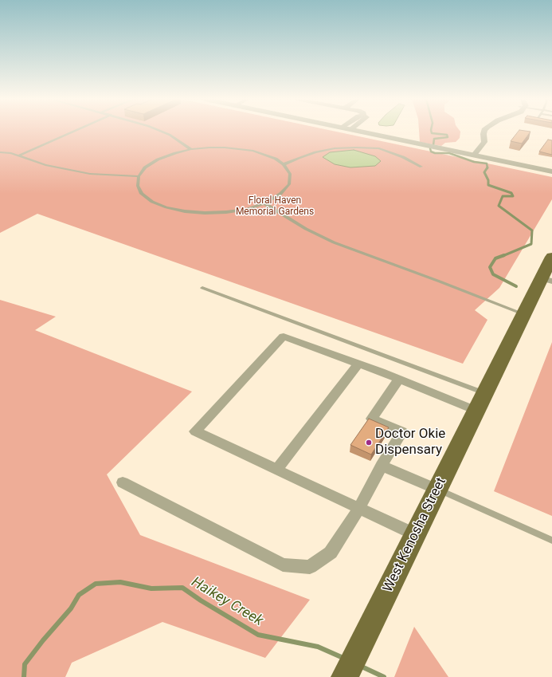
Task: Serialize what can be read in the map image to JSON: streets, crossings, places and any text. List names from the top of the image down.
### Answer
{
  "streets": {
    "main road": ["West Kenosha Street"]
  },
  "water": ["Haikey Creek"],
  "parks": ["Floral Haven Memorial Gardens"],
  "places": ["Doctor Okie Dispensary"]
}
